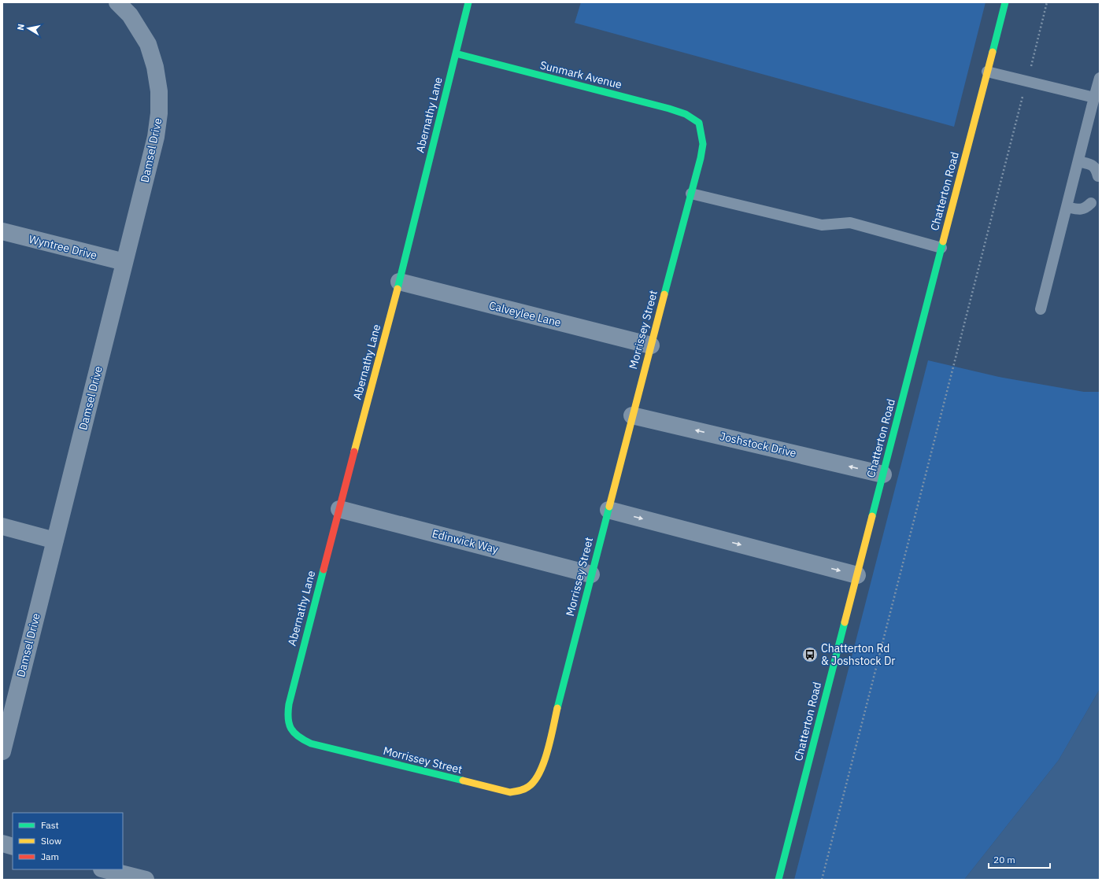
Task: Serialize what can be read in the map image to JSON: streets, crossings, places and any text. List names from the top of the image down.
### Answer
{
  "streets": {
    "street": [
      "Sunmark Avenue",
      "Abernathy Lane",
      "Damsel Drive",
      "Chatterton Road",
      "Wyntree Drive",
      "Calveylee Lane",
      "Morrissey Street",
      "Joshstock Drive",
      "Edinwick Way"
    ]
  },
  "crossings": [
    ["Sunmark Avenue", "Abernathy Lane"],
    ["Sunmark Avenue", "Morrissey Street"],
    ["Abernathy Lane", "Calveylee Lane"],
    ["Abernathy Lane", "Morrissey Street"],
    ["Abernathy Lane", "Edinwick Way"],
    ["Damsel Drive", "Wyntree Drive"],
    ["Chatterton Road", "Joshstock Drive"],
    ["Calveylee Lane", "Morrissey Street"],
    ["Morrissey Street", "Joshstock Drive"],
    ["Morrissey Street", "Edinwick Way"]
  ],
  "places": {
    "bus stop": ["Chatterton Rd & Joshstock Dr"]
  },
  "legend": ["Fast", "Slow", "Jam"],
  "scale_bar": "20 m",
  "north": "left"
}
